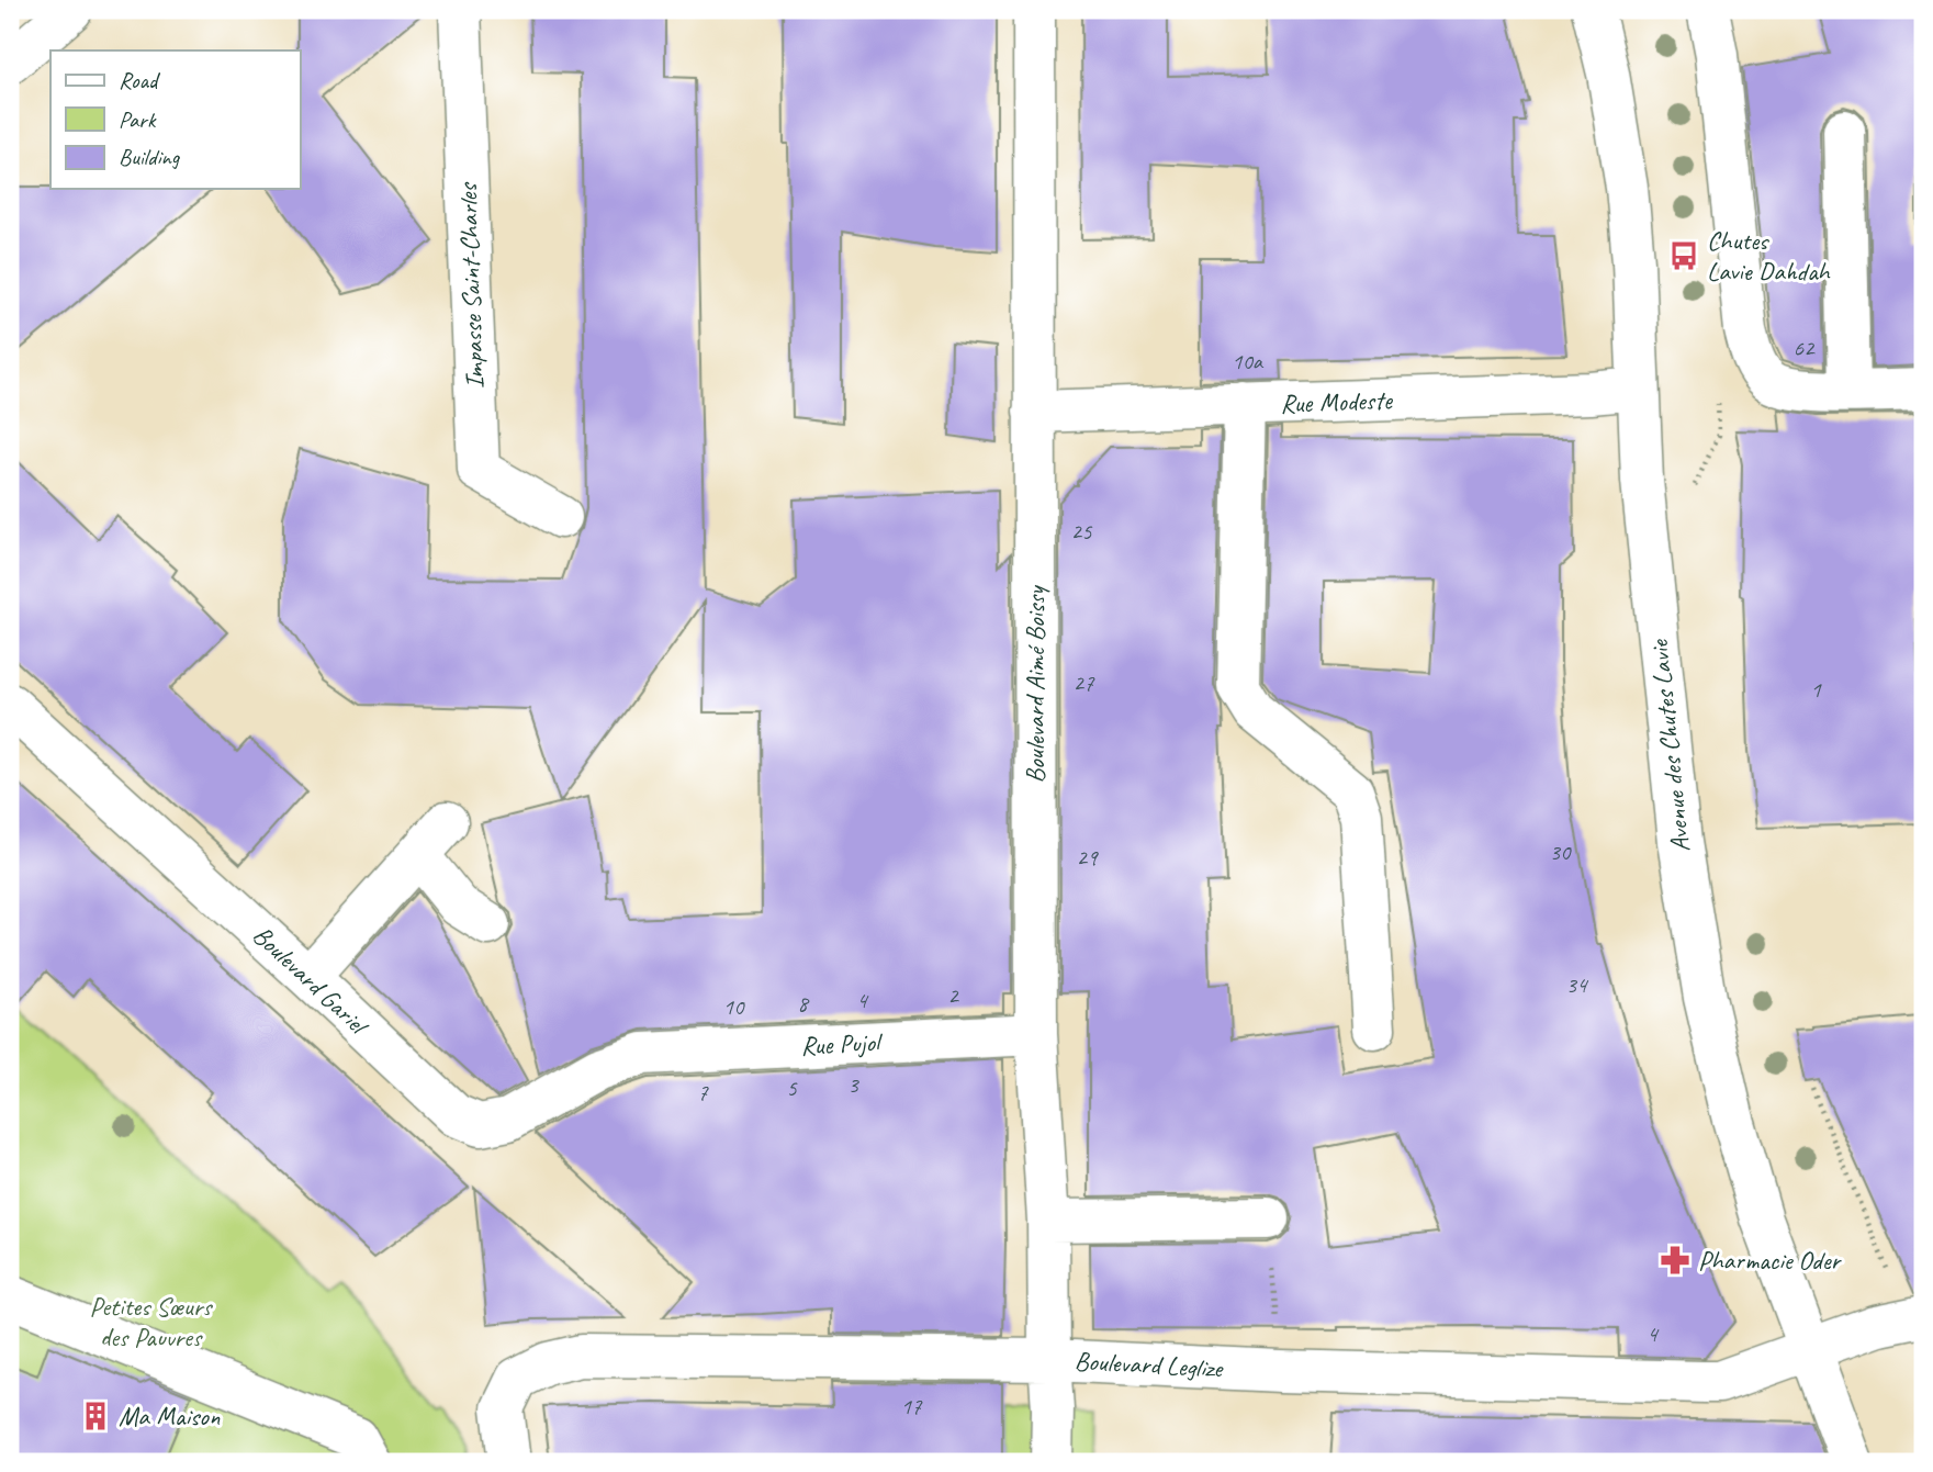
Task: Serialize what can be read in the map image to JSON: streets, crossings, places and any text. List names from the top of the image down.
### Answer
{
  "streets": {
    "street": [
      "Impasse Saint-Charles",
      "Rue Modeste",
      "Boulevard Aimé Boissy",
      "Avenue des Chutes Lavie",
      "Boulevard Gariel",
      "Rue Pujol",
      "Boulevard Leglize"
    ]
  },
  "crossings": [
    ["Rue Modeste", "Boulevard Aimé Boissy"],
    ["Rue Modeste", "Avenue des Chutes Lavie"],
    ["Boulevard Aimé Boissy", "Rue Pujol"],
    ["Boulevard Aimé Boissy", "Boulevard Leglize"],
    ["Avenue des Chutes Lavie", "Boulevard Leglize"],
    ["Boulevard Gariel", "Rue Pujol"]
  ],
  "parks": ["Petites Sœurs des Pauvres"],
  "places": {
    "bus stop": ["Chutes Lavie Dahdah"],
    "pharmacy": ["Pharmacie Oder"],
    "building": ["Ma Maison"]
  },
  "house_numbers": [
    "62",
    "10a",
    "25",
    "27",
    "1",
    "30",
    "29",
    "34",
    "2",
    "4",
    "8",
    "10",
    "3",
    "5",
    "7",
    "4",
    "17"
  ],
  "legend": ["Road", "Park", "Building"]
}
